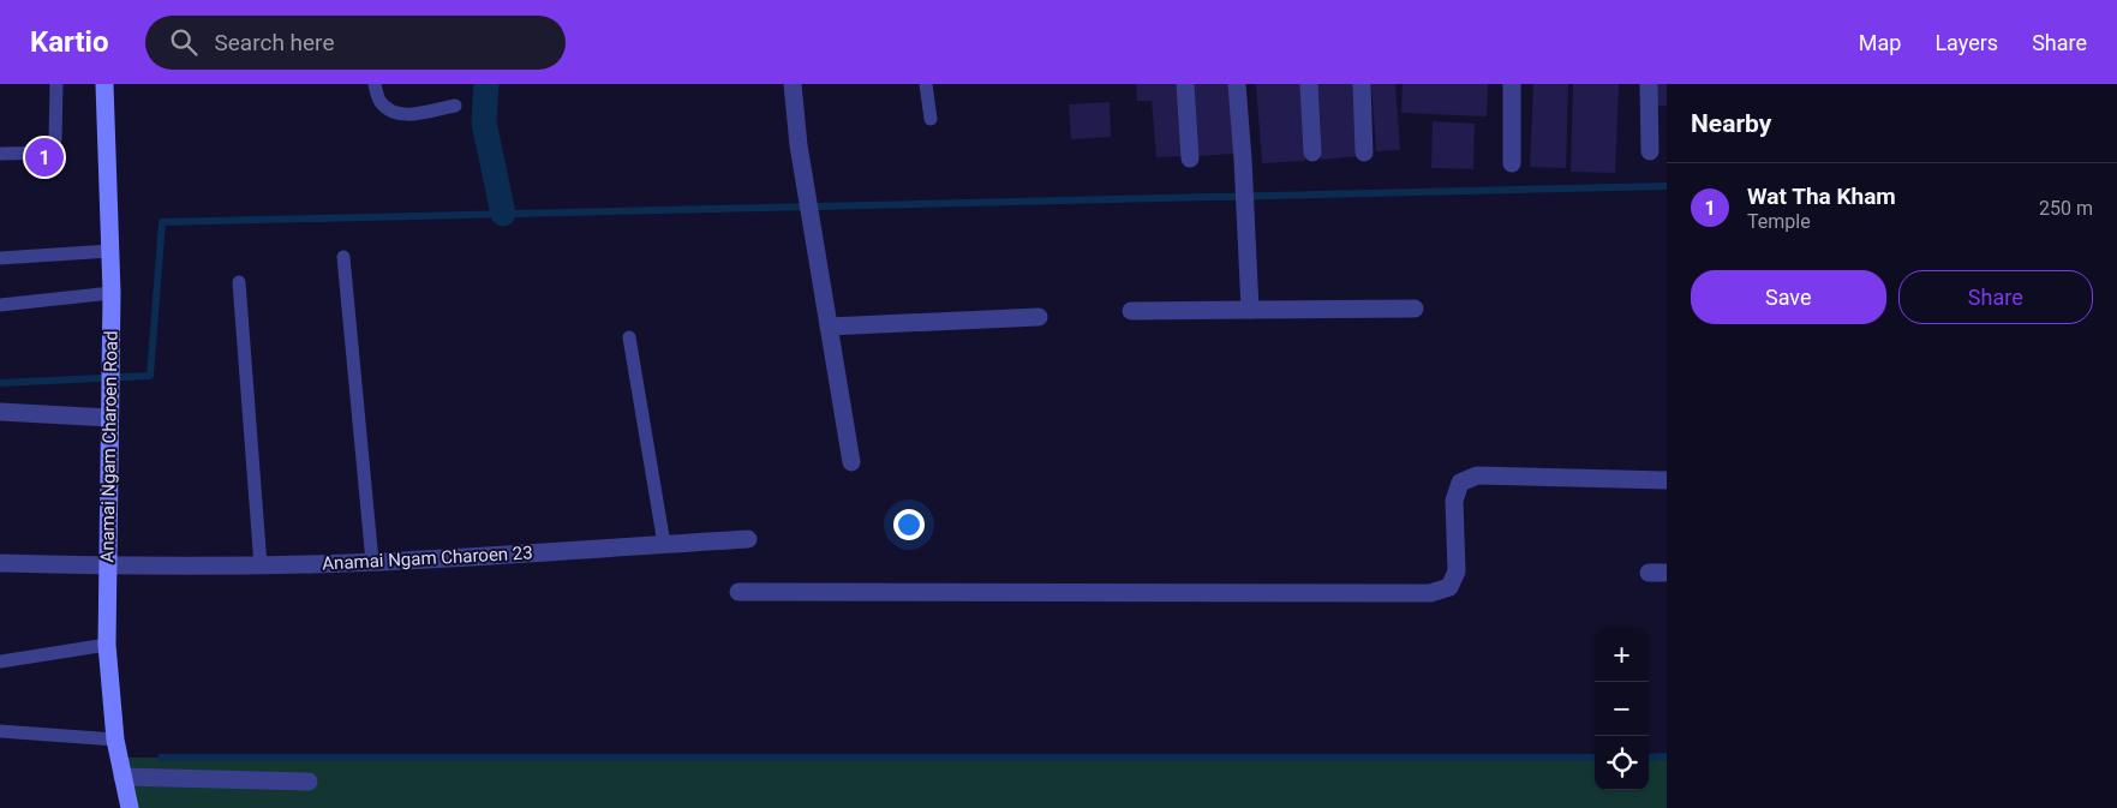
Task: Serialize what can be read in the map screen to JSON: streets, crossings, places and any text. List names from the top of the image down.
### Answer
{
  "streets": {
    "street": ["Anamai Ngam Charoen Road", "Anamai Ngam Charoen 23"]
  },
  "crossings": [
    ["Anamai Ngam Charoen Road", "Anamai Ngam Charoen 23"]
  ],
  "page": {
    "header": "Kartio",
    "search": "Search here",
    "nav": ["Map", "Layers", "Share"],
    "heading": "Nearby",
    "pins": "1",
    "list": [
      {
        "mark": "1",
        "name": "Wat Tha Kham",
        "note": "Temple",
        "value": "250 m"
      }
    ],
    "buttons": ["Save", "Share"],
    "map_buttons": ["+", "−"]
  }
}
